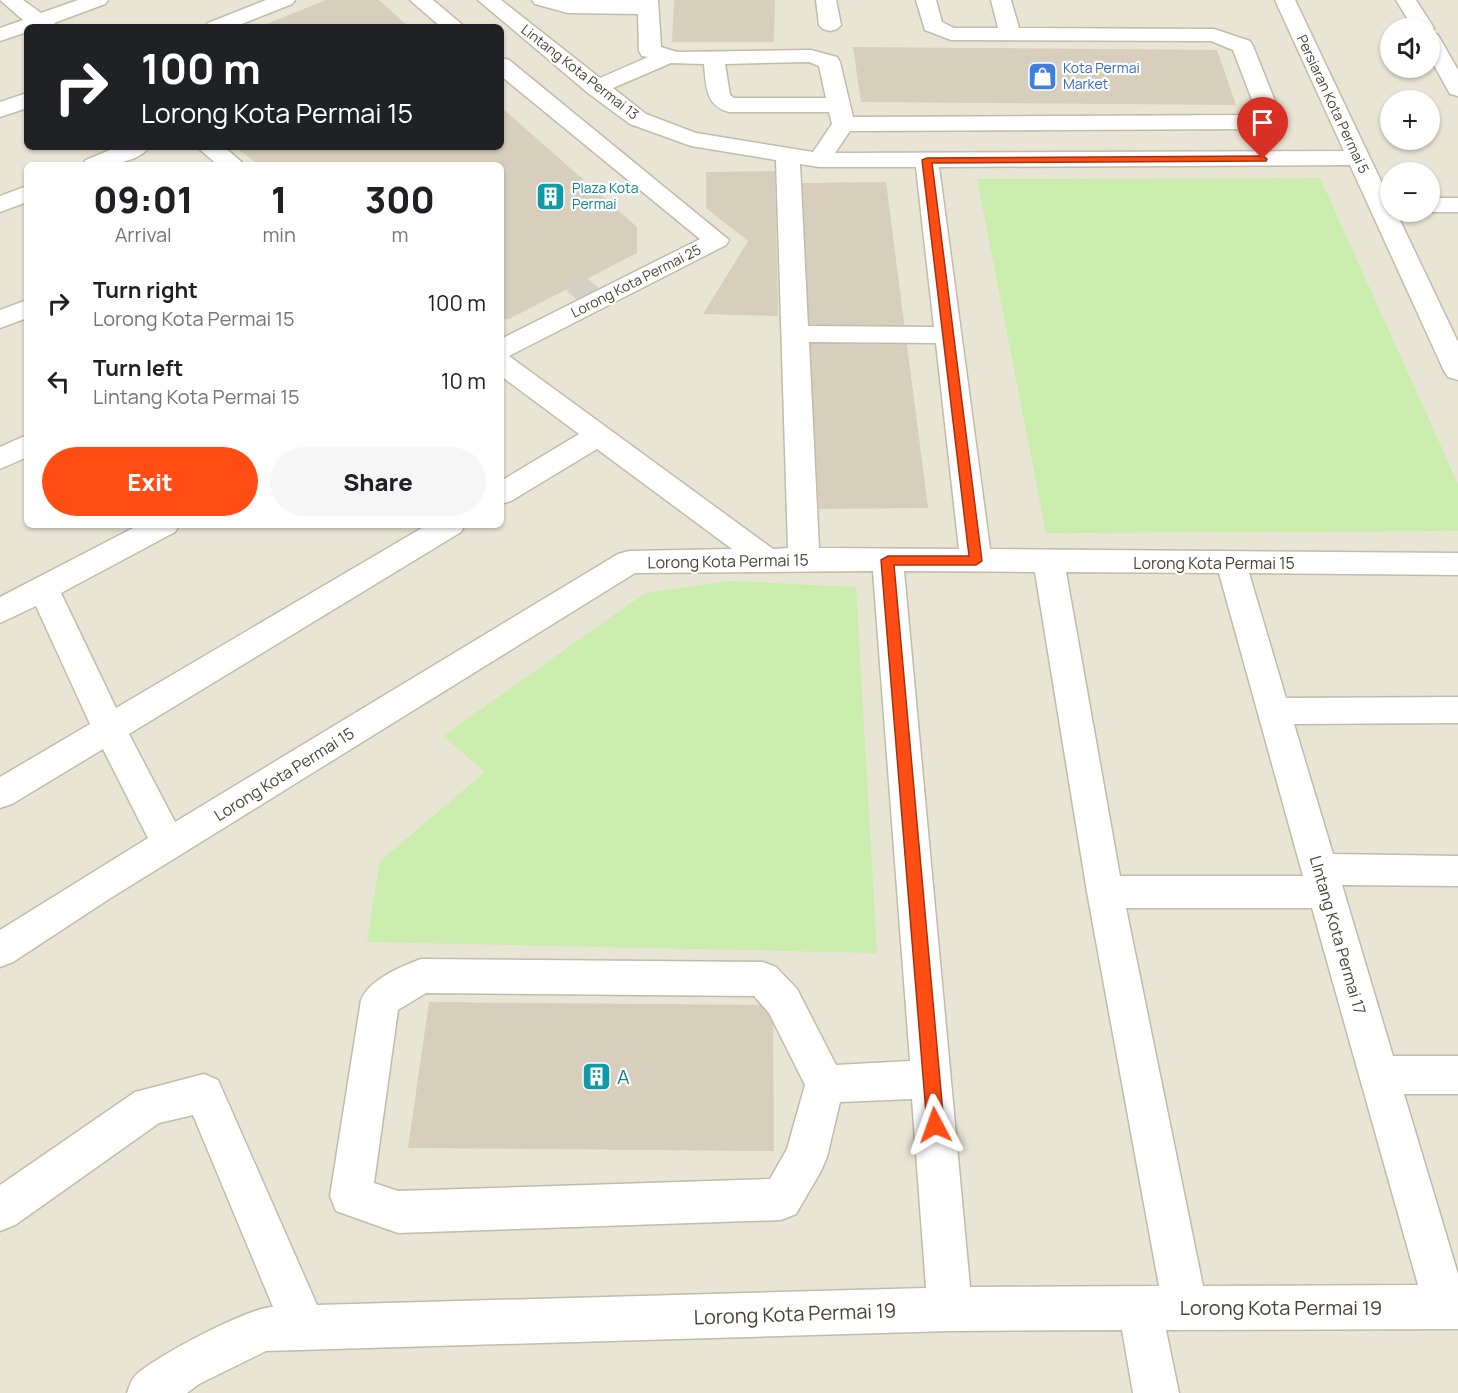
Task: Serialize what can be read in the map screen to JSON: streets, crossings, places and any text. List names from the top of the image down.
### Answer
{
  "streets": {
    "street": [
      "Lintang Kota Permai 13",
      "Persiaran Kota Permai 5",
      "Lorong Kota Permai 25",
      "Lorong Kota Permai 15",
      "LIntang Kota Permai 17",
      "Lorong Kota Permai 19"
    ]
  },
  "crossings": [
    ["Lintang Kota Permai 13", "Persiaran Kota Permai 5"],
    ["Lorong Kota Permai 15", "LIntang Kota Permai 17"],
    ["LIntang Kota Permai 17", "Lorong Kota Permai 19"]
  ],
  "places": {
    "shop": ["Kota Permai Market"],
    "building": ["Plaza Kota Permai", "A"]
  },
  "page": {
    "map_buttons": ["+", "−"],
    "turn": ["100 m", "Lorong Kota Permai 15"],
    "eta": [
      "09:01",
      "Arrival",
      "1",
      "min",
      "300",
      "m"
    ],
    "list": [
      {
        "name": "Turn right",
        "note": "Lorong Kota Permai 15",
        "value": "100 m"
      },
      {
        "name": "Turn left",
        "note": "Lintang Kota Permai 15",
        "value": "10 m"
      }
    ],
    "buttons": ["Exit", "Share"]
  }
}
